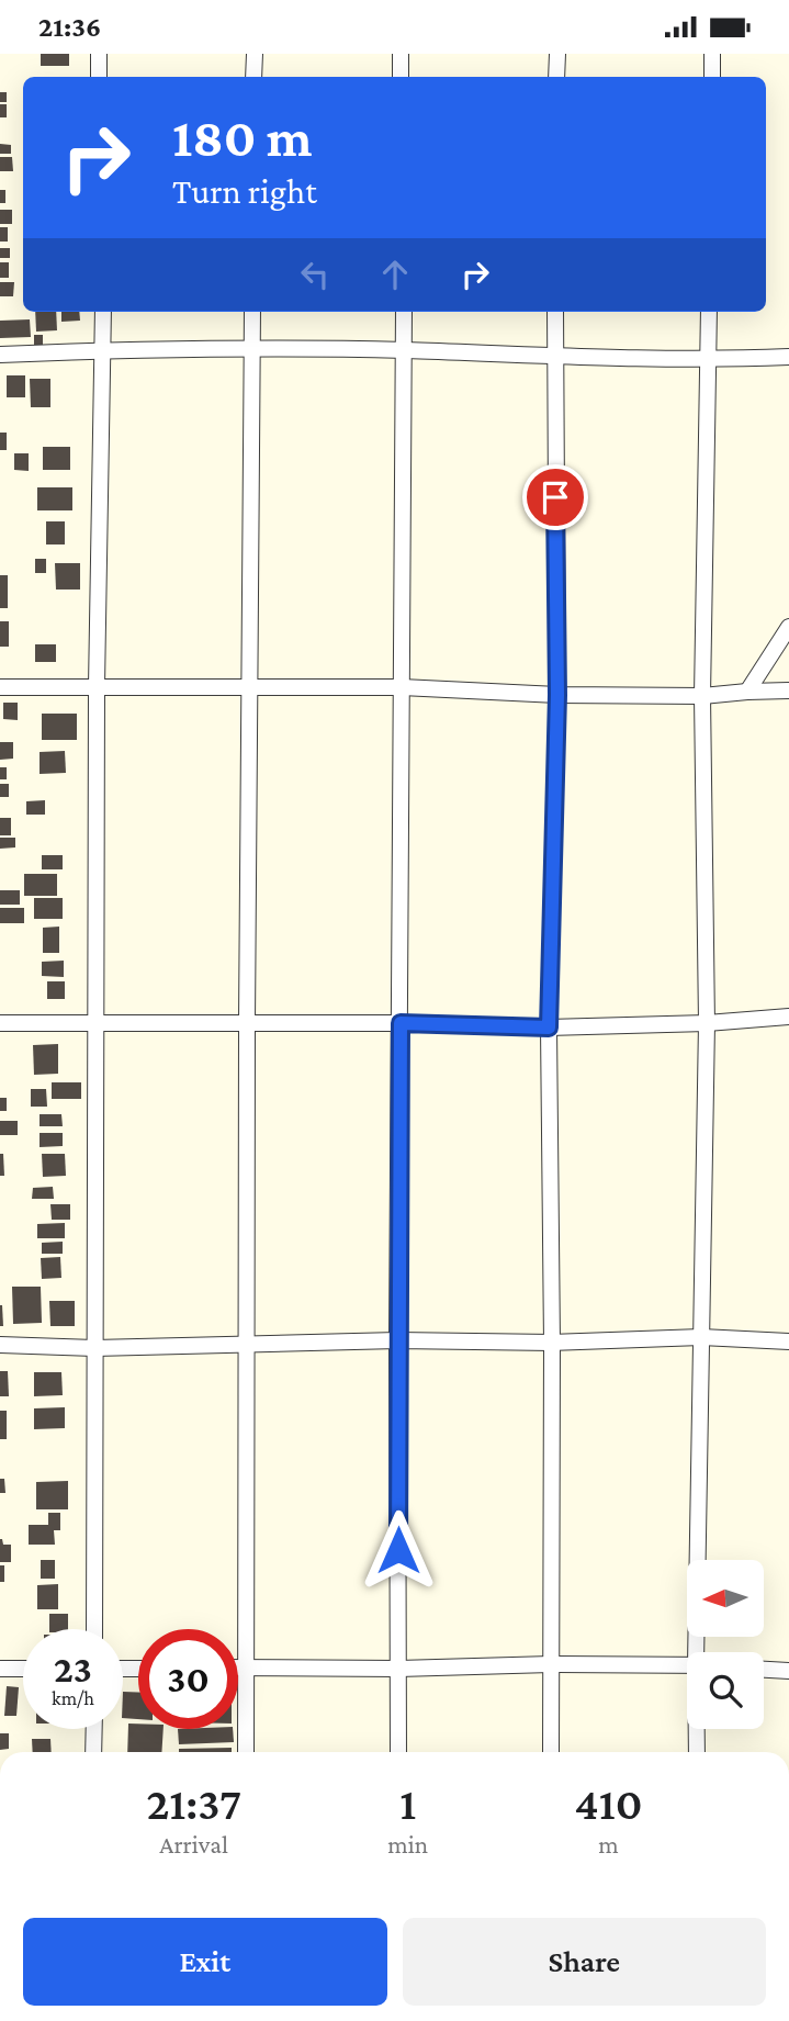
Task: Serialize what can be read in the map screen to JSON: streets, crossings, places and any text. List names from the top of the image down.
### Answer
{
  "north": "left",
  "page": {
    "status": "21:36",
    "turn": ["180 m", "Turn right"],
    "speed": "23 km/h",
    "limit": "30",
    "eta": [
      "21:37",
      "Arrival",
      "1",
      "min",
      "410",
      "m"
    ],
    "buttons": ["Exit", "Share"]
  }
}
